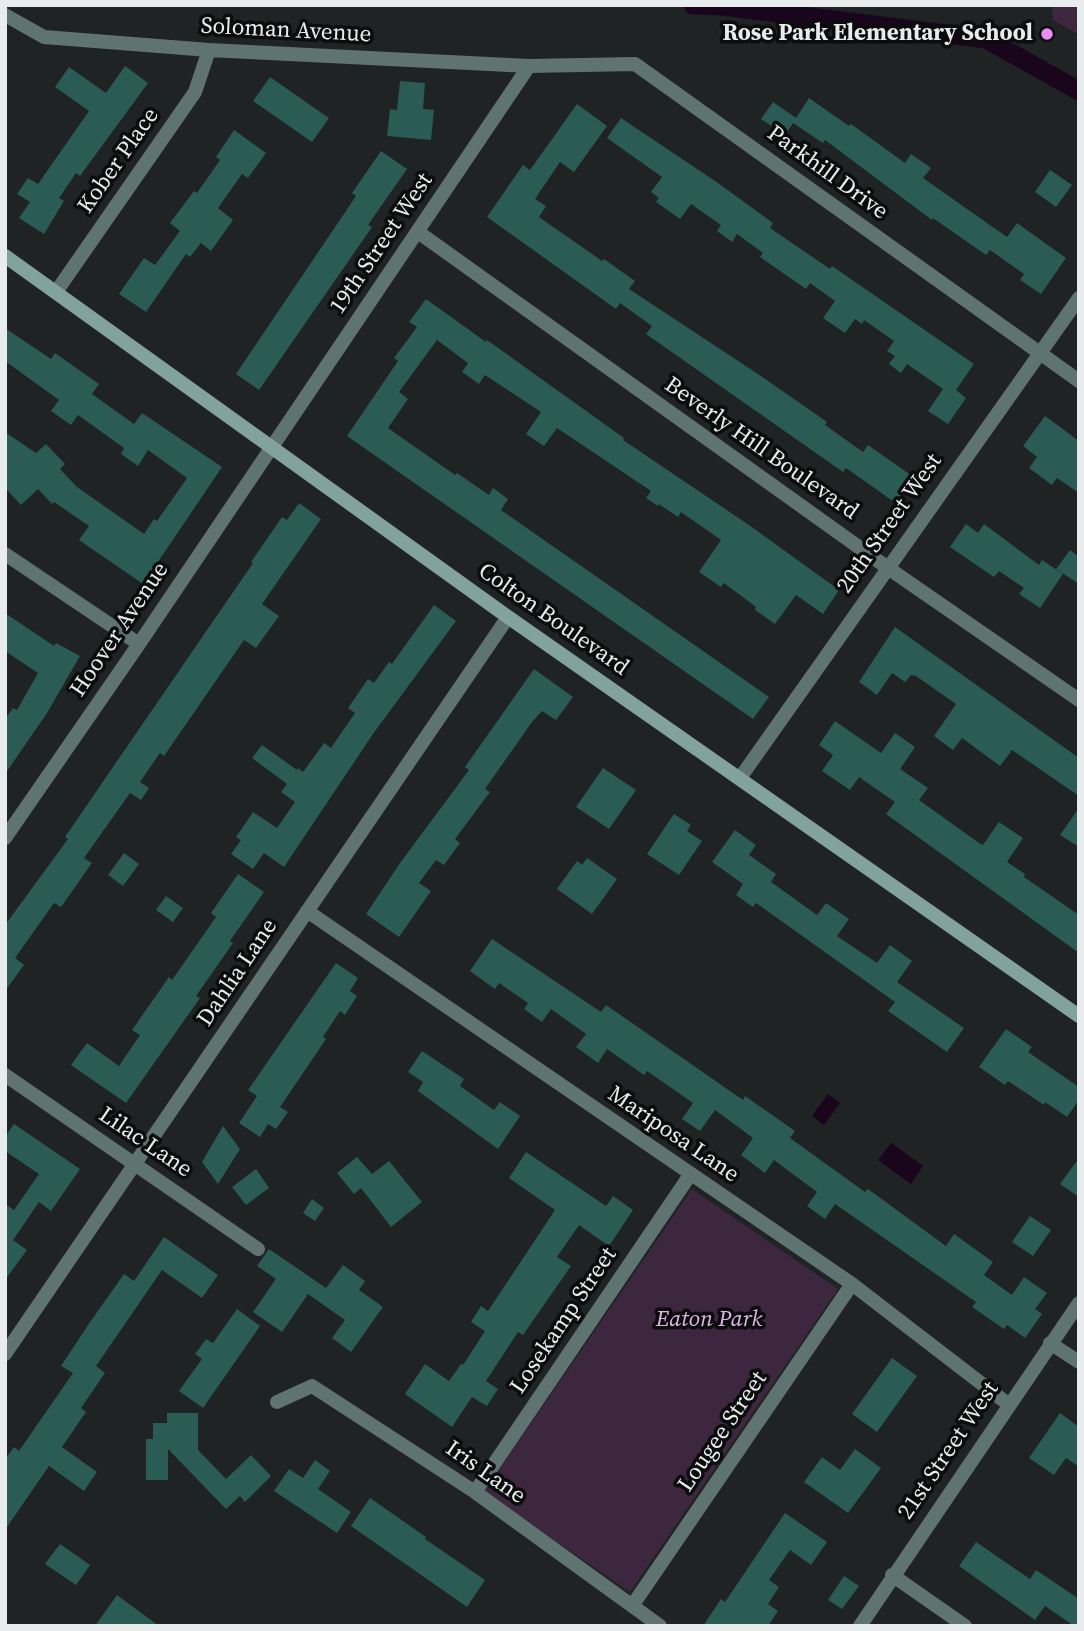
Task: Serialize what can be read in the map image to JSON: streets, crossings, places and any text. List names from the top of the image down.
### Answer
{
  "streets": {
    "street": [
      "Soloman Avenue",
      "Kober Place",
      "Parkhill Drive",
      "19th Street West",
      "Beverly Hill Boulevard",
      "20th Street West",
      "Colton Boulevard",
      "Hoover Avenue",
      "Dahlia Lane",
      "Mariposa Lane",
      "Lilac Lane",
      "Losekamp Street",
      "Lougee Street",
      "21st Street West",
      "Iris Lane"
    ]
  },
  "crossings": [
    ["Soloman Avenue", "Kober Place"],
    ["Soloman Avenue", "Parkhill Drive"],
    ["Soloman Avenue", "19th Street West"],
    ["Kober Place", "Colton Boulevard"],
    ["Parkhill Drive", "19th Street West"],
    ["Parkhill Drive", "20th Street West"],
    ["19th Street West", "Beverly Hill Boulevard"],
    ["19th Street West", "Colton Boulevard"],
    ["19th Street West", "Hoover Avenue"],
    ["Beverly Hill Boulevard", "20th Street West"],
    ["20th Street West", "Colton Boulevard"],
    ["Colton Boulevard", "Hoover Avenue"],
    ["Colton Boulevard", "Dahlia Lane"],
    ["Dahlia Lane", "Mariposa Lane"],
    ["Dahlia Lane", "Lilac Lane"],
    ["Mariposa Lane", "Losekamp Street"],
    ["Mariposa Lane", "Lougee Street"],
    ["Mariposa Lane", "21st Street West"],
    ["Losekamp Street", "Iris Lane"],
    ["Lougee Street", "Iris Lane"]
  ],
  "parks": ["Eaton Park"],
  "places": ["Rose Park Elementary School"]
}
